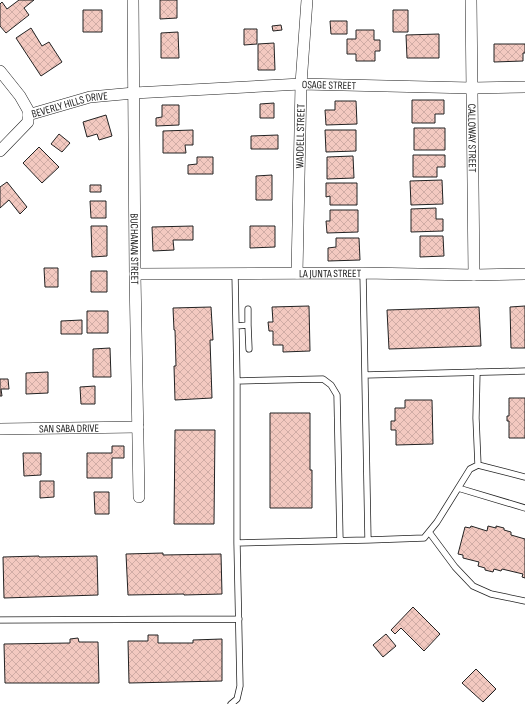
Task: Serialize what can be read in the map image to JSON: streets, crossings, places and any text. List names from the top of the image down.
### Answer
{
  "streets": {
    "street": [
      "OSAGE STREET",
      "BEVERLY HILLS DRIVE",
      "WADDELL STREET",
      "CALLOWAY STREET",
      "BUCHANAN STREET",
      "LA JUNTA STREET",
      "SAN SABA DRIVE"
    ]
  },
  "crossings": [
    ["OSAGE STREET", "BEVERLY HILLS DRIVE"],
    ["OSAGE STREET", "WADDELL STREET"],
    ["OSAGE STREET", "CALLOWAY STREET"],
    ["OSAGE STREET", "BUCHANAN STREET"],
    ["BEVERLY HILLS DRIVE", "BUCHANAN STREET"],
    ["WADDELL STREET", "LA JUNTA STREET"],
    ["CALLOWAY STREET", "LA JUNTA STREET"],
    ["BUCHANAN STREET", "LA JUNTA STREET"],
    ["BUCHANAN STREET", "SAN SABA DRIVE"]
  ]
}
